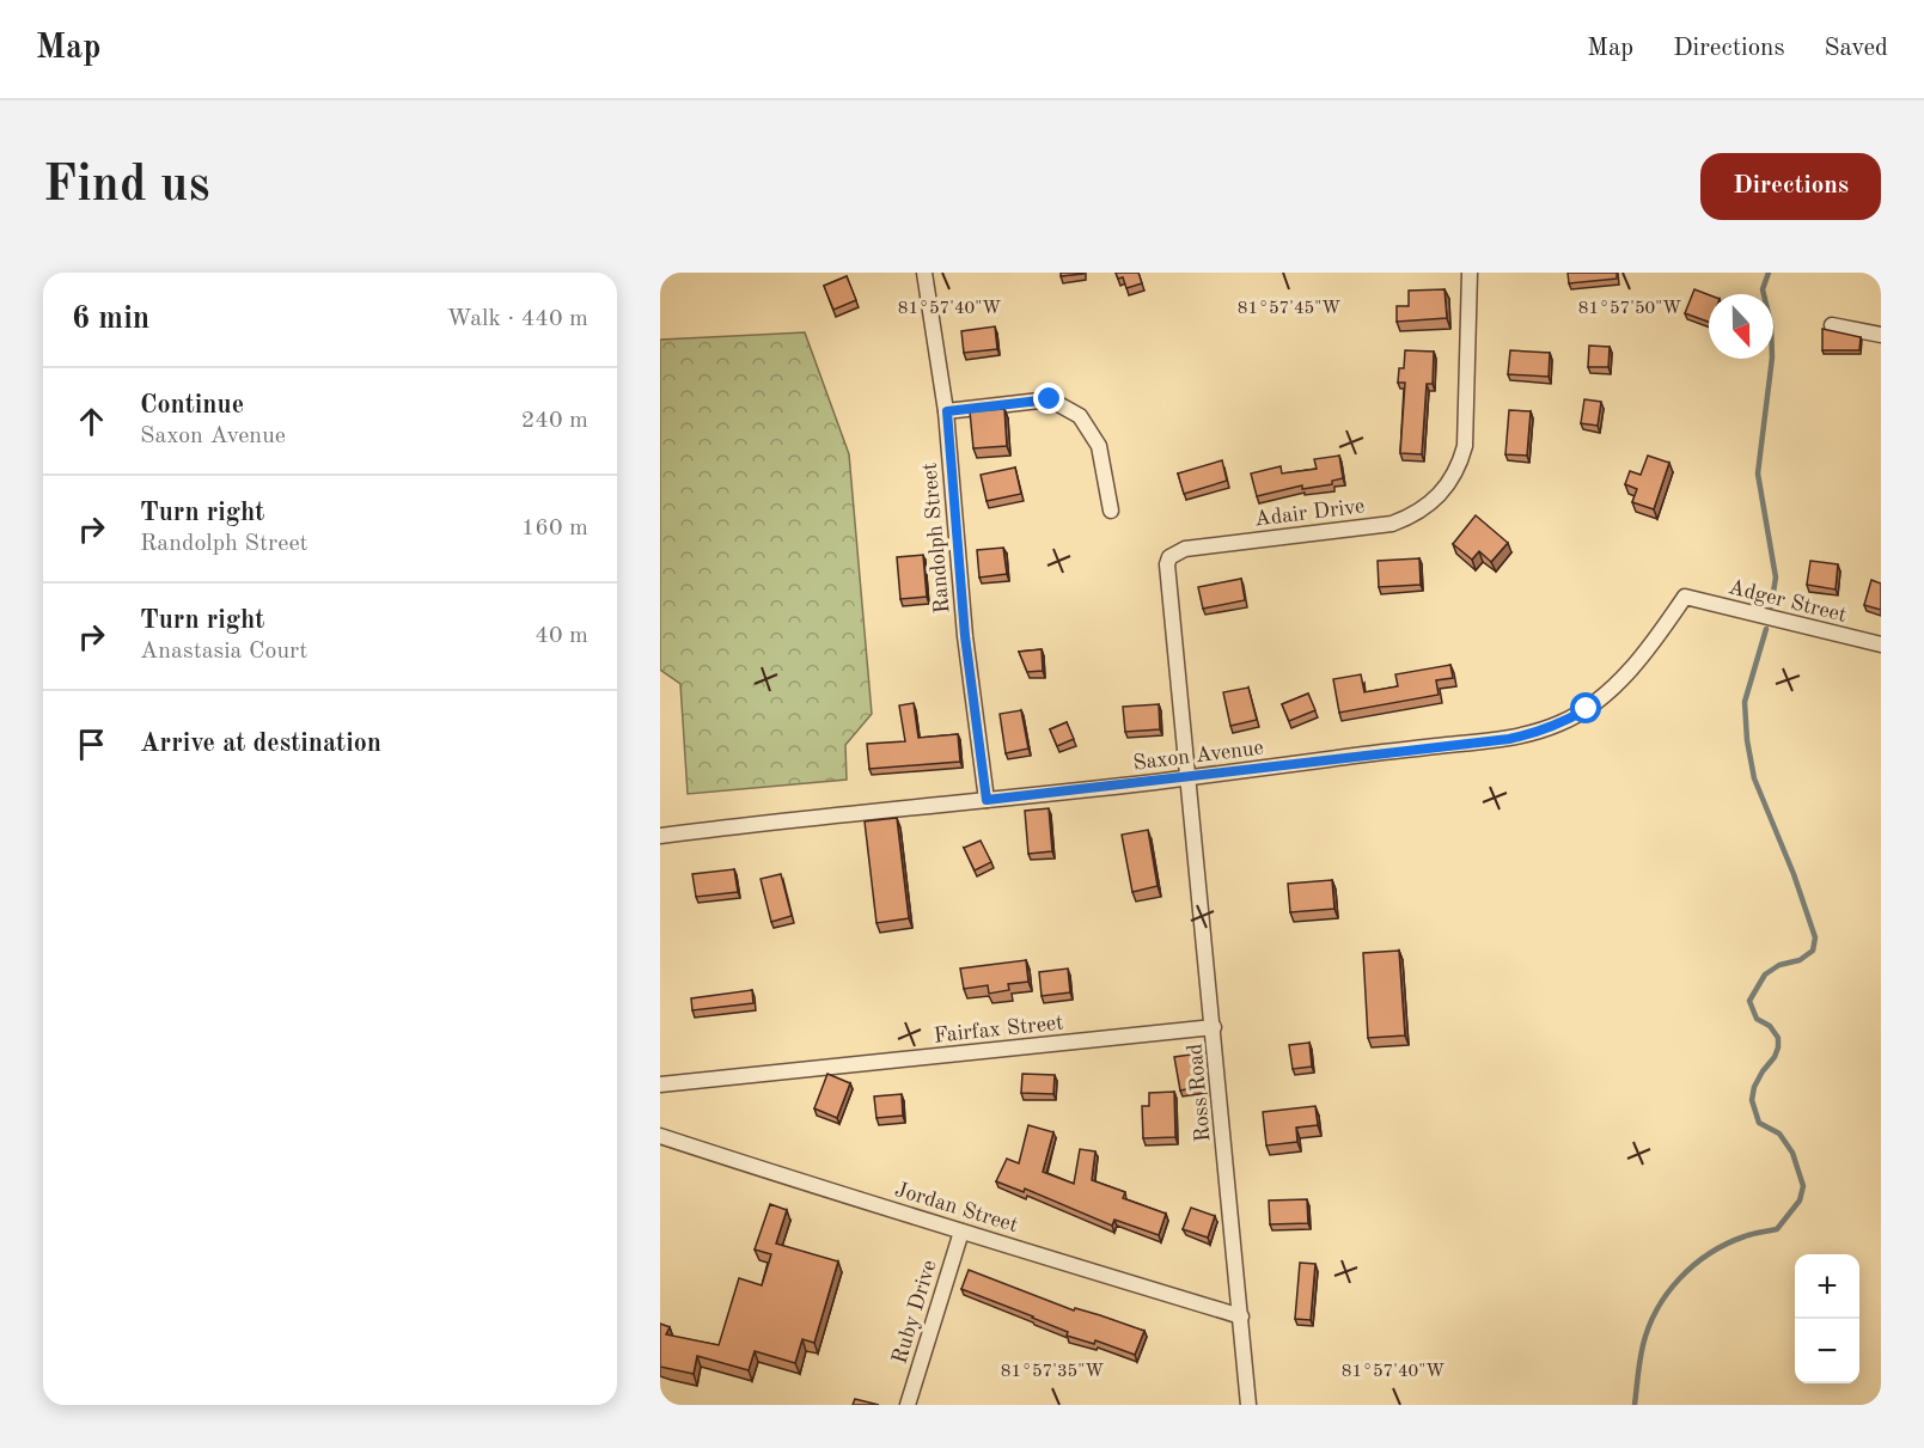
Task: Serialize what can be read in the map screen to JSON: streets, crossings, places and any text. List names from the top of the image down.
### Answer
{
  "streets": {
    "street": [
      "Adair Drive",
      "Randolph Street",
      "Adger Street",
      "Saxon Avenue",
      "Fairfax Street",
      "Ross Road",
      "Jordan Street",
      "Ruby Drive"
    ]
  },
  "crossings": [
    ["Adair Drive", "Saxon Avenue"],
    ["Adair Drive", "Ross Road"],
    ["Randolph Street", "Saxon Avenue"],
    ["Adger Street", "Saxon Avenue"],
    ["Saxon Avenue", "Ross Road"],
    ["Fairfax Street", "Ross Road"],
    ["Ross Road", "Jordan Street"],
    ["Jordan Street", "Ruby Drive"]
  ],
  "north": "bottom",
  "page": {
    "header": "Map",
    "nav": ["Map", "Directions", "Saved"],
    "buttons": "Directions",
    "title": "Find us",
    "heading": ["6 min", "Walk · 440 m"],
    "list": [
      ["Continue", "Saxon Avenue", "240 m"],
      ["Turn right", "Randolph Street", "160 m"],
      ["Turn right", "Anastasia Court", "40 m"],
      "Arrive at destination"
    ],
    "map_buttons": ["+", "−"]
  },
  "coordinates": [
    "81°57'40\"W",
    "81°57'45\"W",
    "81°57'50\"W",
    "81°57'35\"W"
  ]
}
